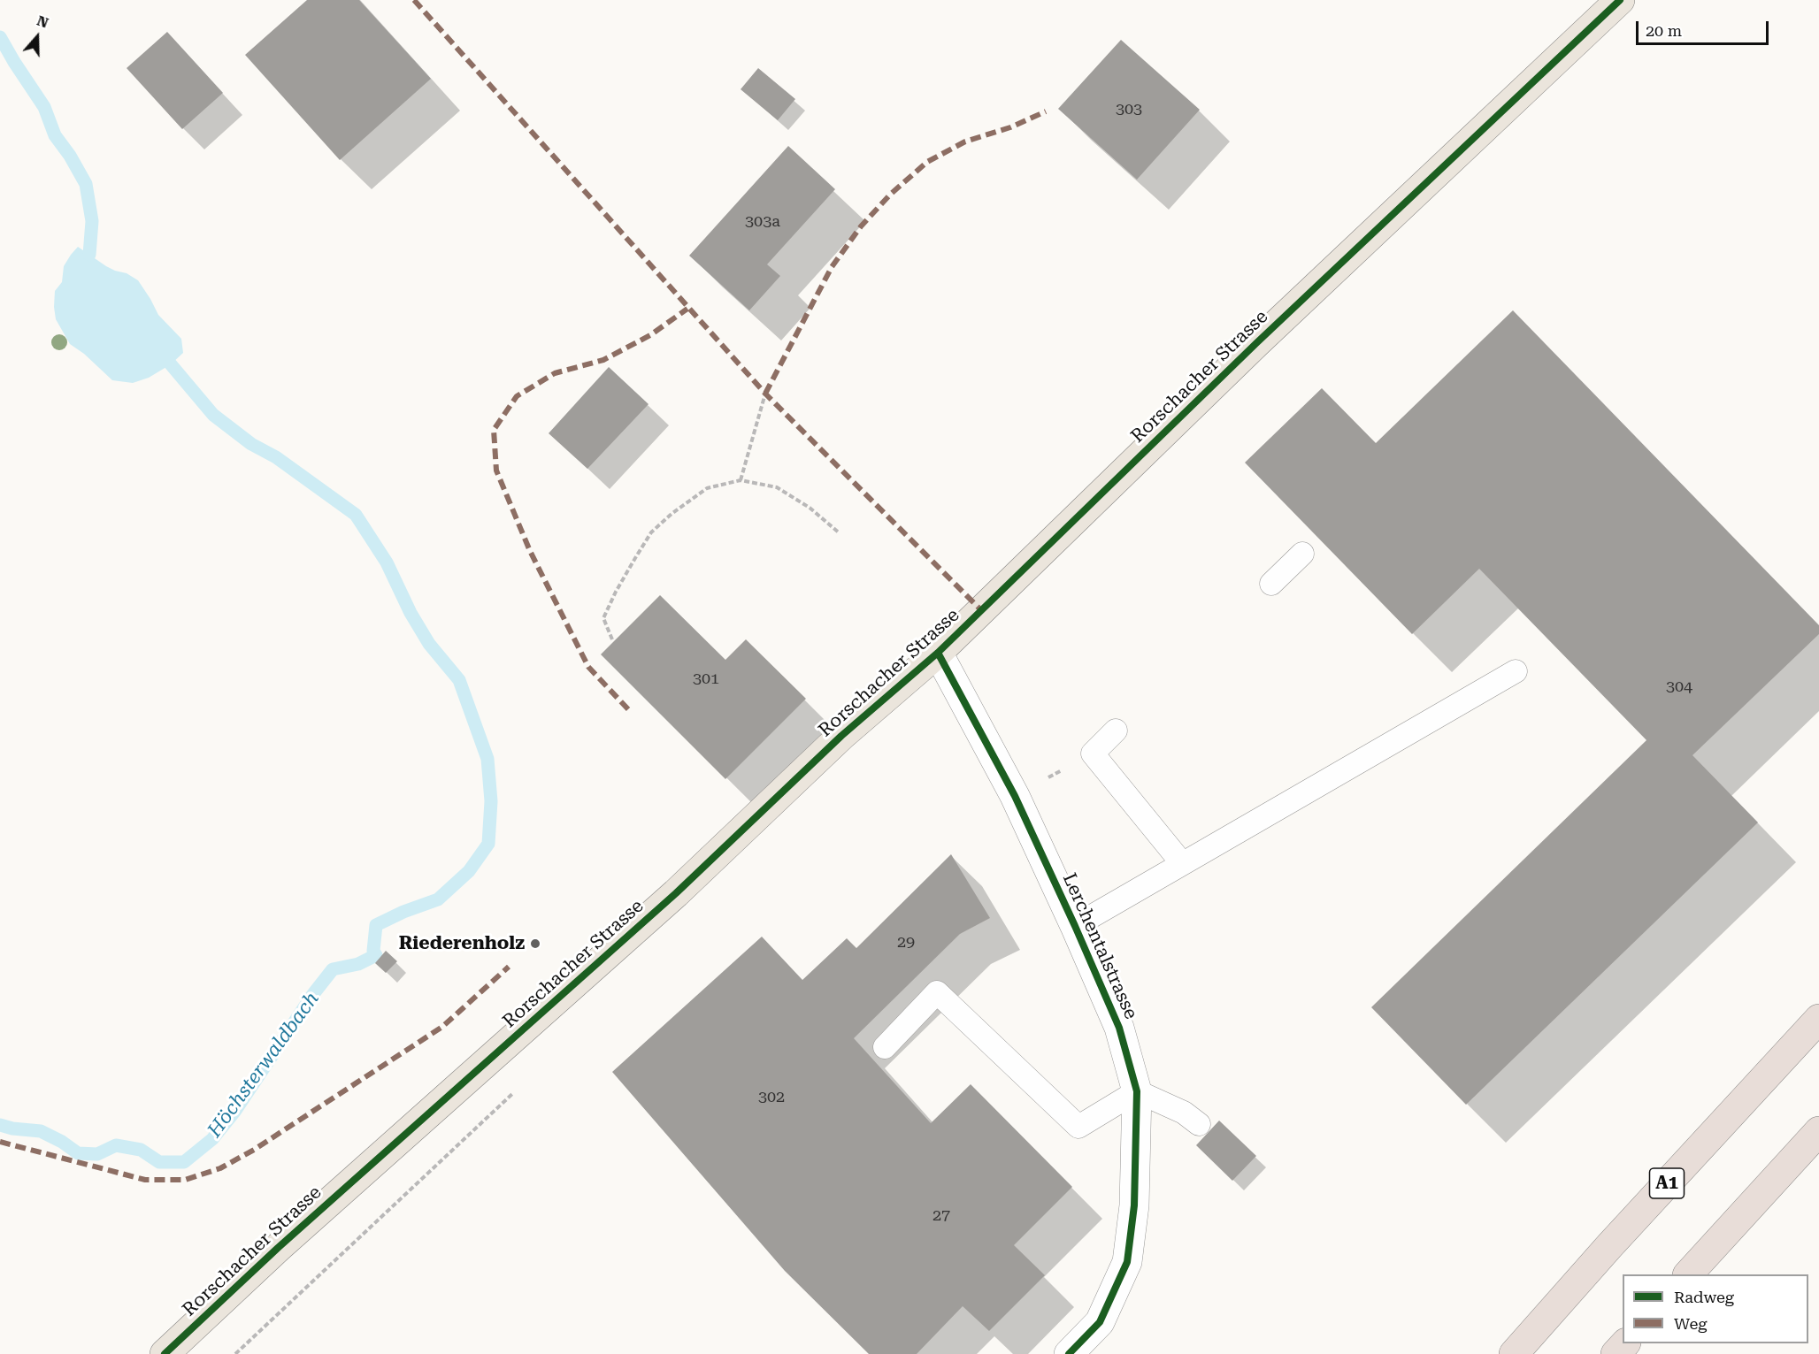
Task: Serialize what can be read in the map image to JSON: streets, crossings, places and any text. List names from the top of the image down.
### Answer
{
  "streets": {
    "highway": ["A1"],
    "main road": ["Rorschacher Strasse"],
    "street": ["Lerchentalstrasse"]
  },
  "crossings": [
    ["Rorschacher Strasse", "Lerchentalstrasse"]
  ],
  "water": ["Höchsterwaldbach"],
  "places": ["Riederenholz"],
  "house_numbers": [
    "303",
    "303a",
    "301",
    "304",
    "29",
    "302",
    "27"
  ],
  "legend": ["Radweg", "Weg"],
  "scale_bar": "20 m",
  "north": "top"
}
